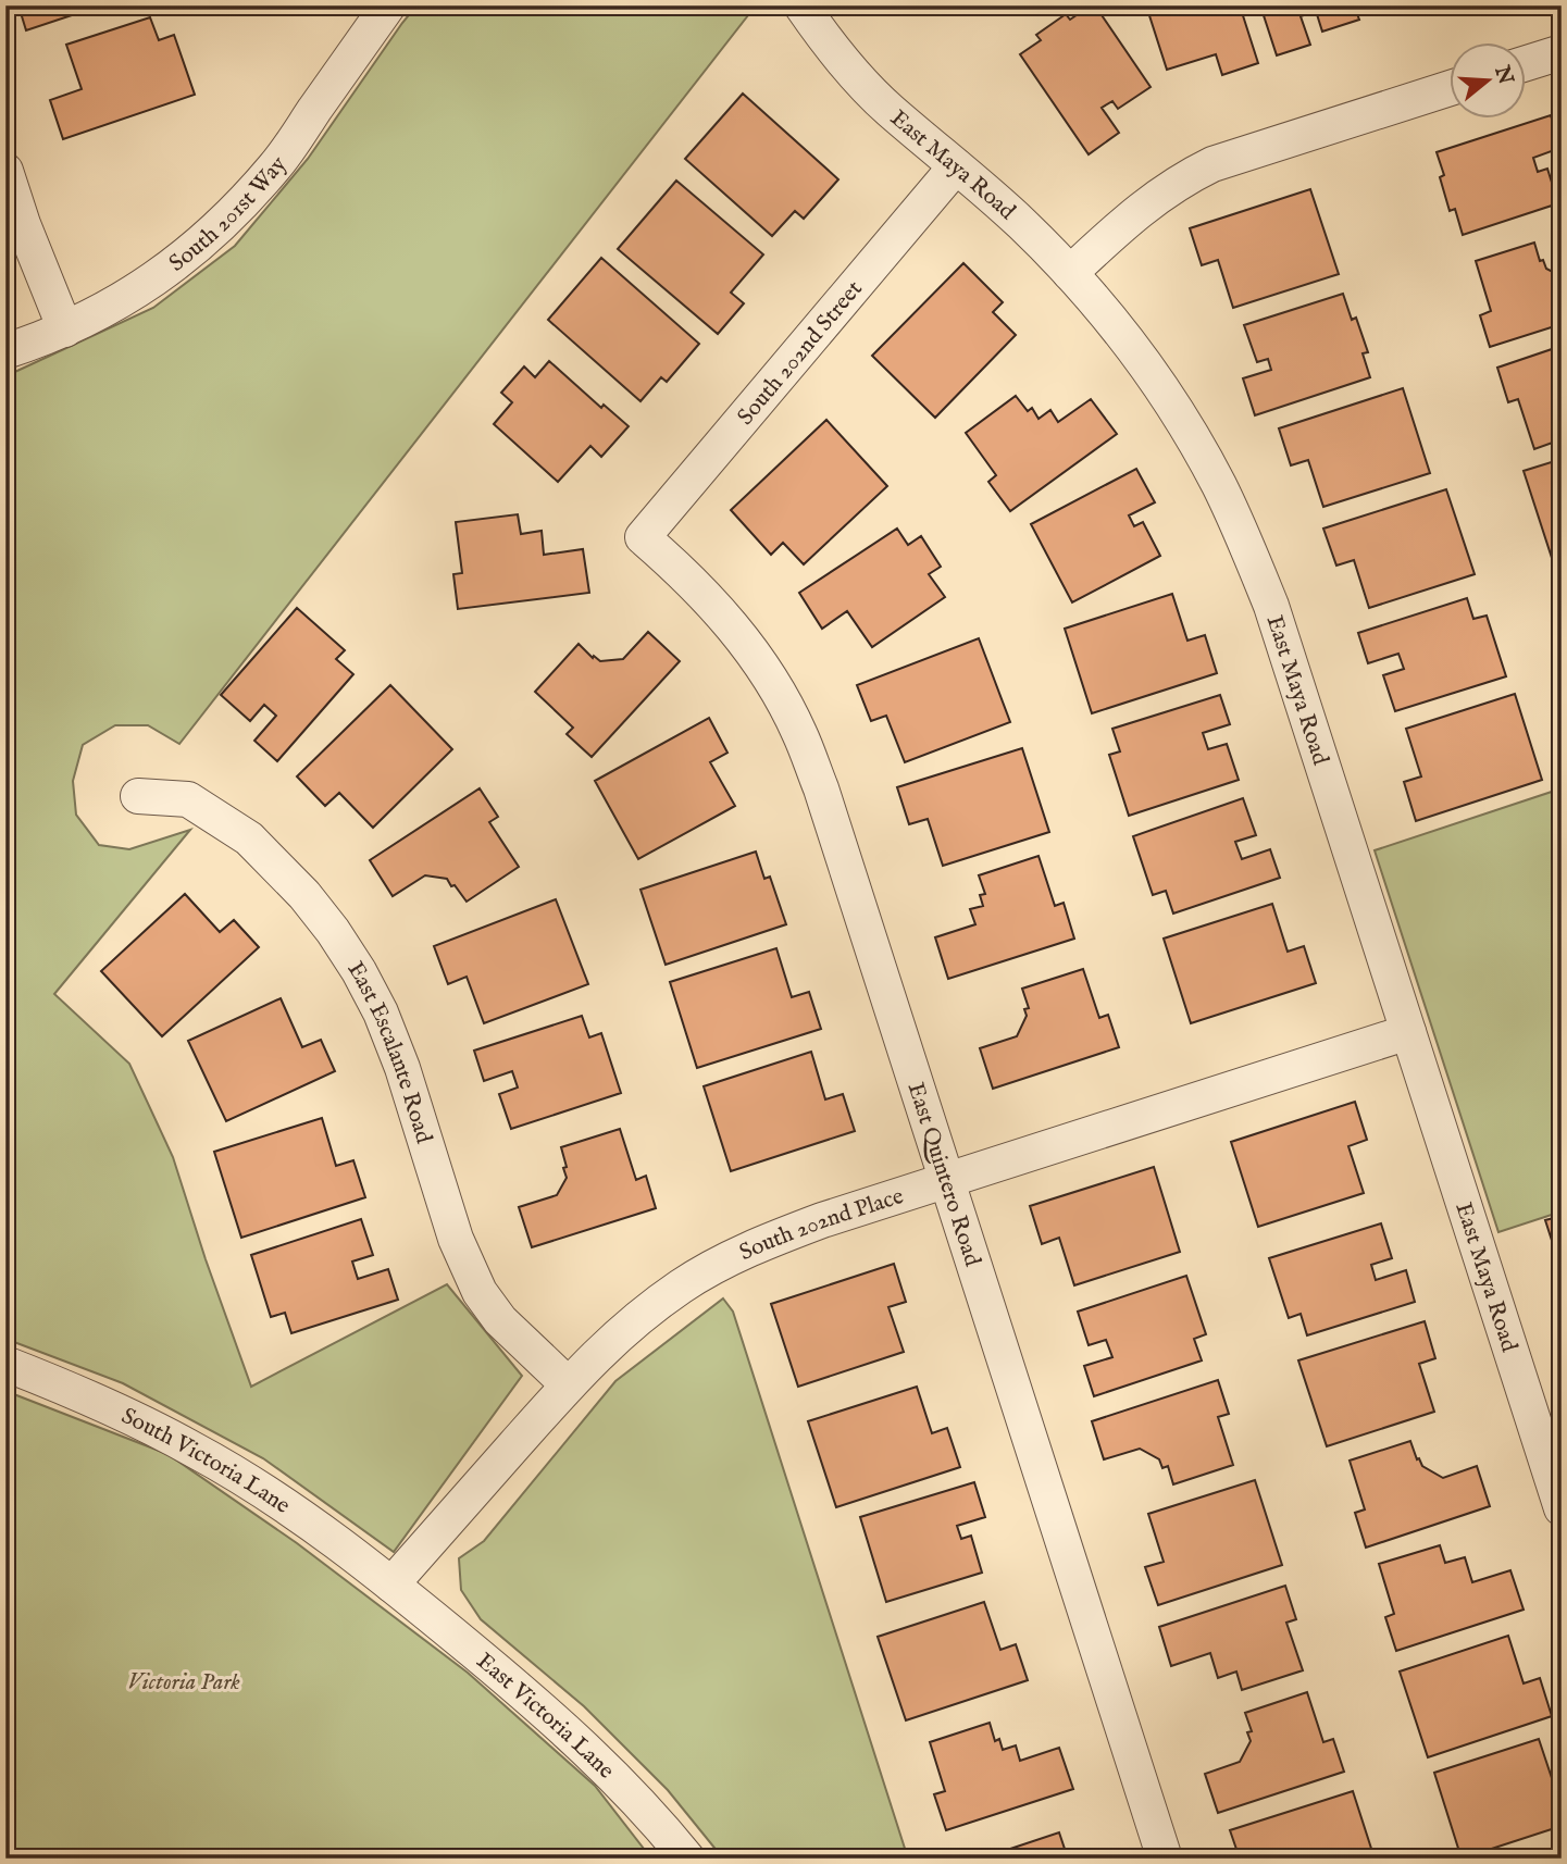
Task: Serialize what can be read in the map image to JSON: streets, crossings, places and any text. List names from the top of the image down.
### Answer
{
  "streets": {
    "street": [
      "East Maya Road",
      "South 201st Way",
      "South 202nd Street",
      "East Escalante Road",
      "East Quintero Road",
      "South 202nd Place",
      "South Victoria Lane",
      "East Victoria Lane"
    ]
  },
  "crossings": [
    ["East Maya Road", "South 202nd Street"],
    ["East Maya Road", "South 202nd Place"],
    ["South 202nd Street", "East Quintero Road"],
    ["East Escalante Road", "South 202nd Place"],
    ["East Quintero Road", "South 202nd Place"],
    ["South 202nd Place", "South Victoria Lane"],
    ["South 202nd Place", "East Victoria Lane"],
    ["South Victoria Lane", "East Victoria Lane"]
  ],
  "parks": ["Victoria Park"],
  "north": "right"
}
